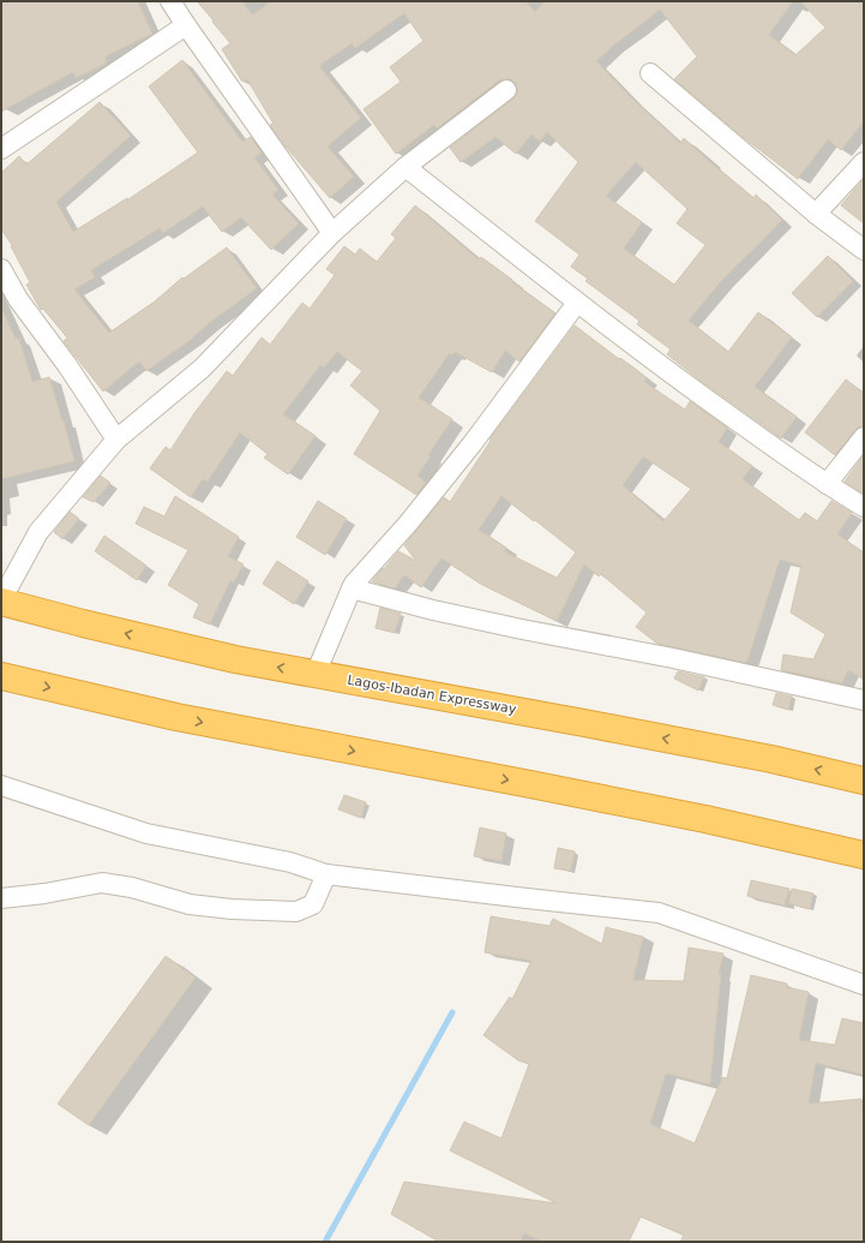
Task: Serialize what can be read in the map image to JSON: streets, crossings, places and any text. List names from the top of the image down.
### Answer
{
  "streets": {
    "highway": ["Lagos-Ibadan Expressway"]
  }
}
